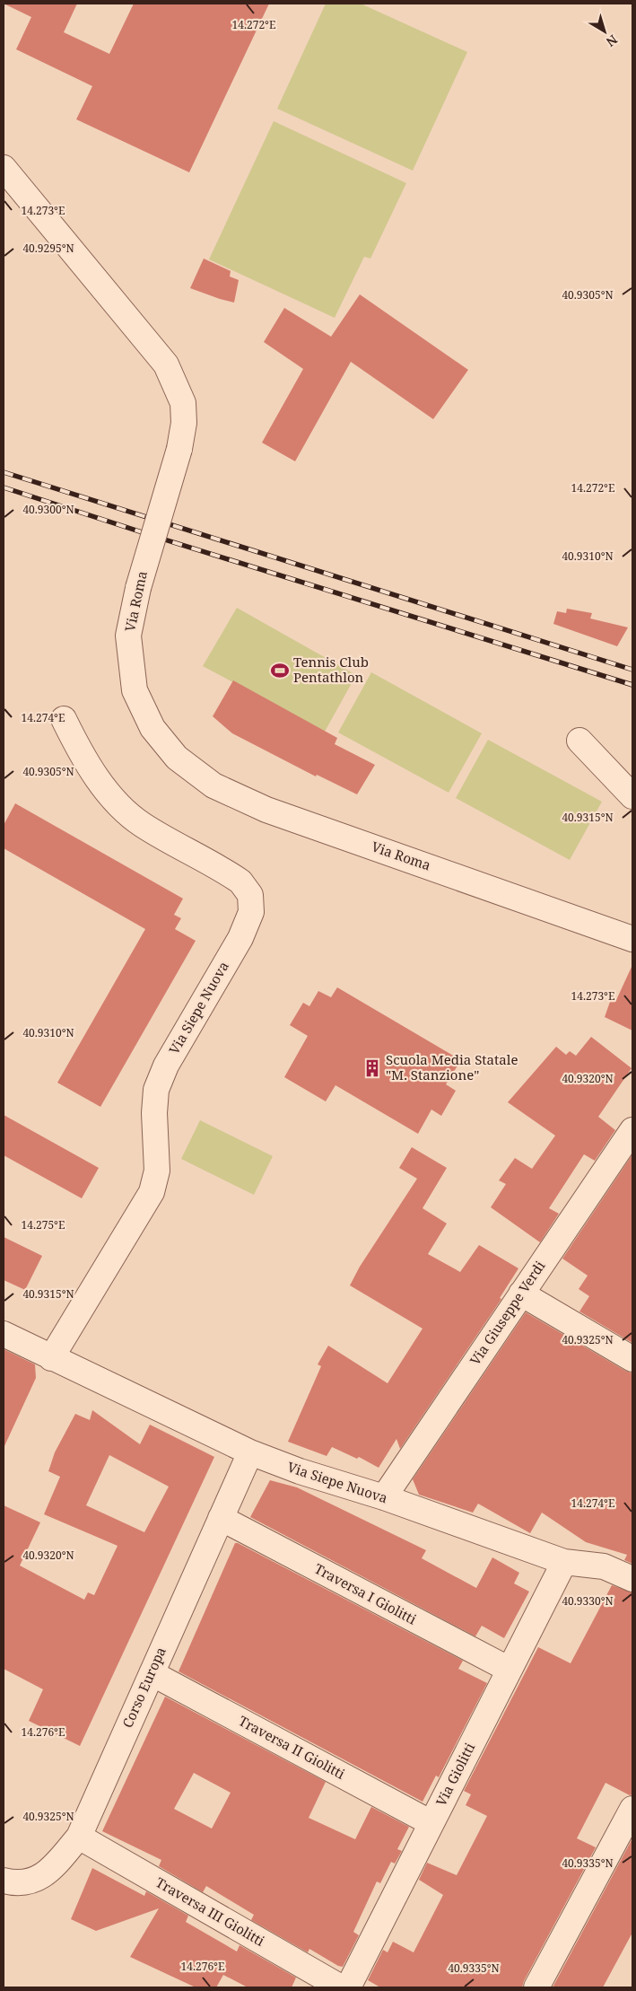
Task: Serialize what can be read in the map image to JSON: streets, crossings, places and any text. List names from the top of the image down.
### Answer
{
  "streets": {
    "street": [
      "Via Roma",
      "Via Siepe Nuova",
      "Via Giuseppe Verdi",
      "Traversa I Giolitti",
      "Corso Europa",
      "Traversa II Giolitti",
      "Via Giolitti",
      "Traversa III Giolitti"
    ]
  },
  "crossings": [
    ["Via Siepe Nuova", "Via Giuseppe Verdi"],
    ["Via Siepe Nuova", "Corso Europa"],
    ["Via Siepe Nuova", "Via Giolitti"],
    ["Traversa I Giolitti", "Corso Europa"],
    ["Traversa I Giolitti", "Via Giolitti"],
    ["Corso Europa", "Traversa II Giolitti"],
    ["Corso Europa", "Traversa III Giolitti"],
    ["Traversa II Giolitti", "Via Giolitti"]
  ],
  "places": {
    "sports": ["Tennis Club Pentathlon"],
    "building": ["Scuola Media Statale \"M. Stanzione\""]
  },
  "north": "bottom right",
  "coordinates": [
    "14.272°E",
    "14.273°E",
    "40.9295°N",
    "40.9305°N",
    "40.9300°N",
    "40.9310°N",
    "14.274°E",
    "40.9315°N",
    "40.9320°N",
    "14.275°E",
    "40.9325°N",
    "40.9330°N",
    "14.276°E",
    "40.9335°N"
  ]
}
